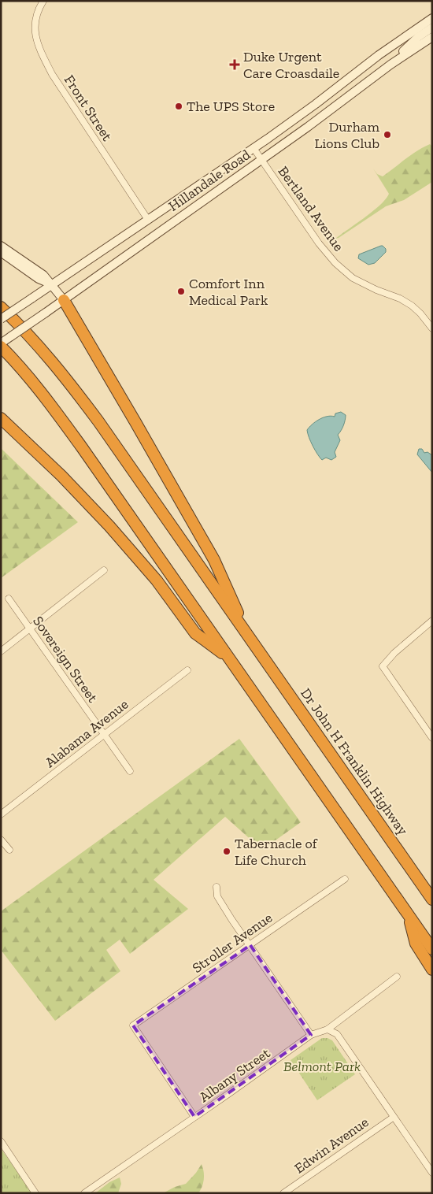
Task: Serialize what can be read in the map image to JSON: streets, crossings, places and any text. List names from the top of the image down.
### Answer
{
  "streets": {
    "highway": ["Dr John H Franklin Highway"],
    "main road": ["Hillandale Road"],
    "street": [
      "Front Street",
      "Bertland Avenue",
      "Sovereign Street",
      "Alabama Avenue",
      "Stroller Avenue",
      "Albany Street",
      "Edwin Avenue"
    ]
  },
  "crossings": [
    ["Front Street", "Hillandale Road"],
    ["Hillandale Road", "Bertland Avenue"],
    ["Sovereign Street", "Alabama Avenue"],
    ["Stroller Avenue", "Albany Street"]
  ],
  "parks": ["Belmont Park"],
  "places": {
    "health": ["Duke Urgent Care Croasdaile"],
    "other": [
      "The UPS Store",
      "Durham Lions Club",
      "Comfort Inn Medical Park",
      "Tabernacle of Life Church"
    ]
  }
}
